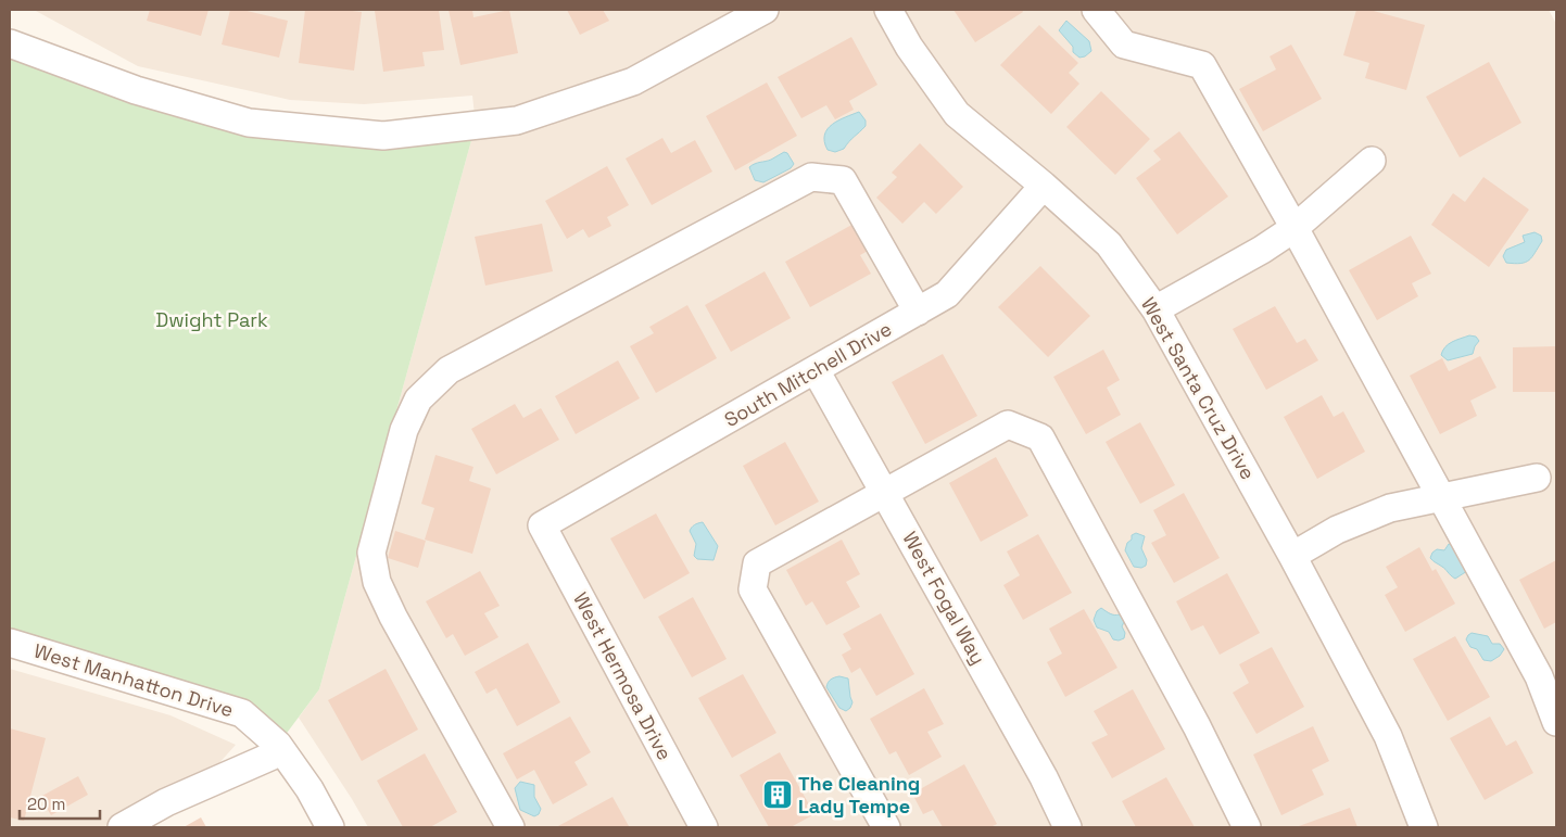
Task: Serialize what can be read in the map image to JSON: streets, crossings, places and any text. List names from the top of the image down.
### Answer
{
  "streets": {
    "street": [
      "South Mitchell Drive",
      "West Santa Cruz Drive",
      "West Fogal Way",
      "West Hermosa Drive",
      "West Manhatton Drive"
    ]
  },
  "crossings": [
    ["South Mitchell Drive", "West Santa Cruz Drive"],
    ["South Mitchell Drive", "West Fogal Way"],
    ["South Mitchell Drive", "West Hermosa Drive"]
  ],
  "parks": ["Dwight Park"],
  "places": {
    "building": ["The Cleaning Lady Tempe"]
  },
  "scale_bar": "20 m"
}
